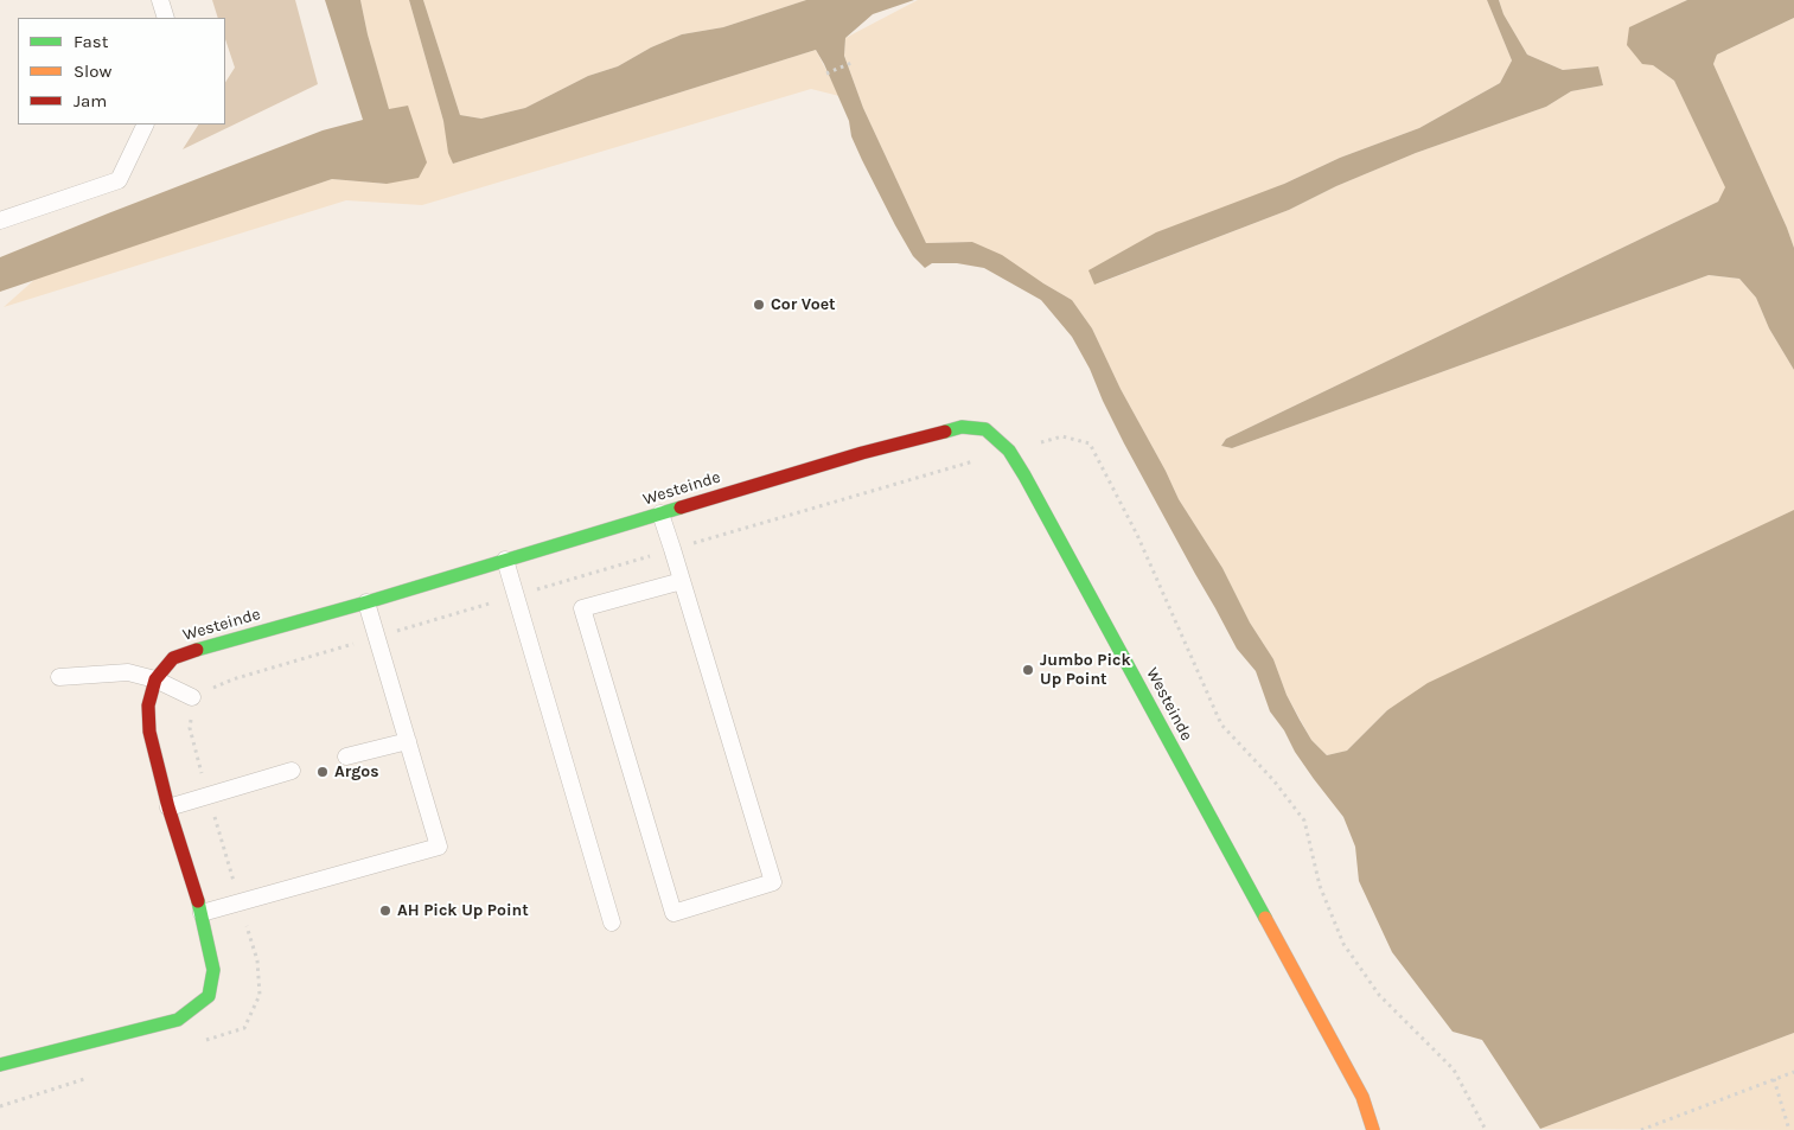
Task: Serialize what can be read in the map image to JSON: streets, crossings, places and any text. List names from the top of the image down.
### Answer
{
  "streets": {
    "street": ["Westeinde"]
  },
  "places": [
    "Cor Voet",
    "Jumbo Pick Up Point",
    "Argos",
    "AH Pick Up Point"
  ],
  "legend": ["Fast", "Slow", "Jam"]
}
